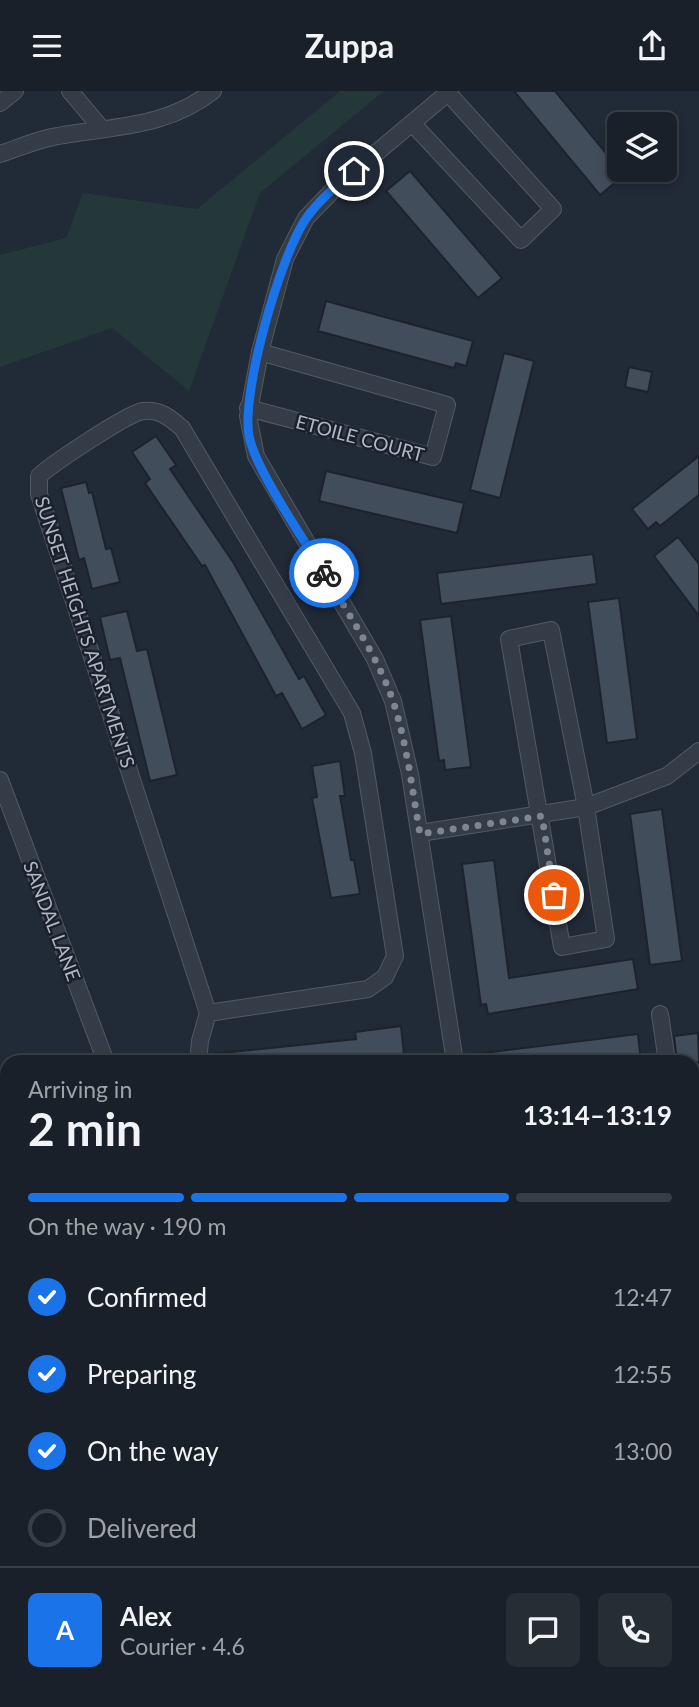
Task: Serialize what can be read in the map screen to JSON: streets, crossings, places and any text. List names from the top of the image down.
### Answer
{
  "streets": {
    "street": ["ETOILE COURT", "SUNSET HEIGHTS APARTMENTS", "SANDAL LANE"]
  },
  "page": {
    "header": "Zuppa",
    "heading": ["2 min", "Arriving in", "13:14–13:19"],
    "panel": ["Alex", "Courier · 4.6"],
    "bar": "On the way · 190 m",
    "list": [
      ["Confirmed", "12:47"],
      ["Preparing", "12:55"],
      ["On the way", "13:00"],
      "Delivered"
    ],
    "round": "A"
  }
}
